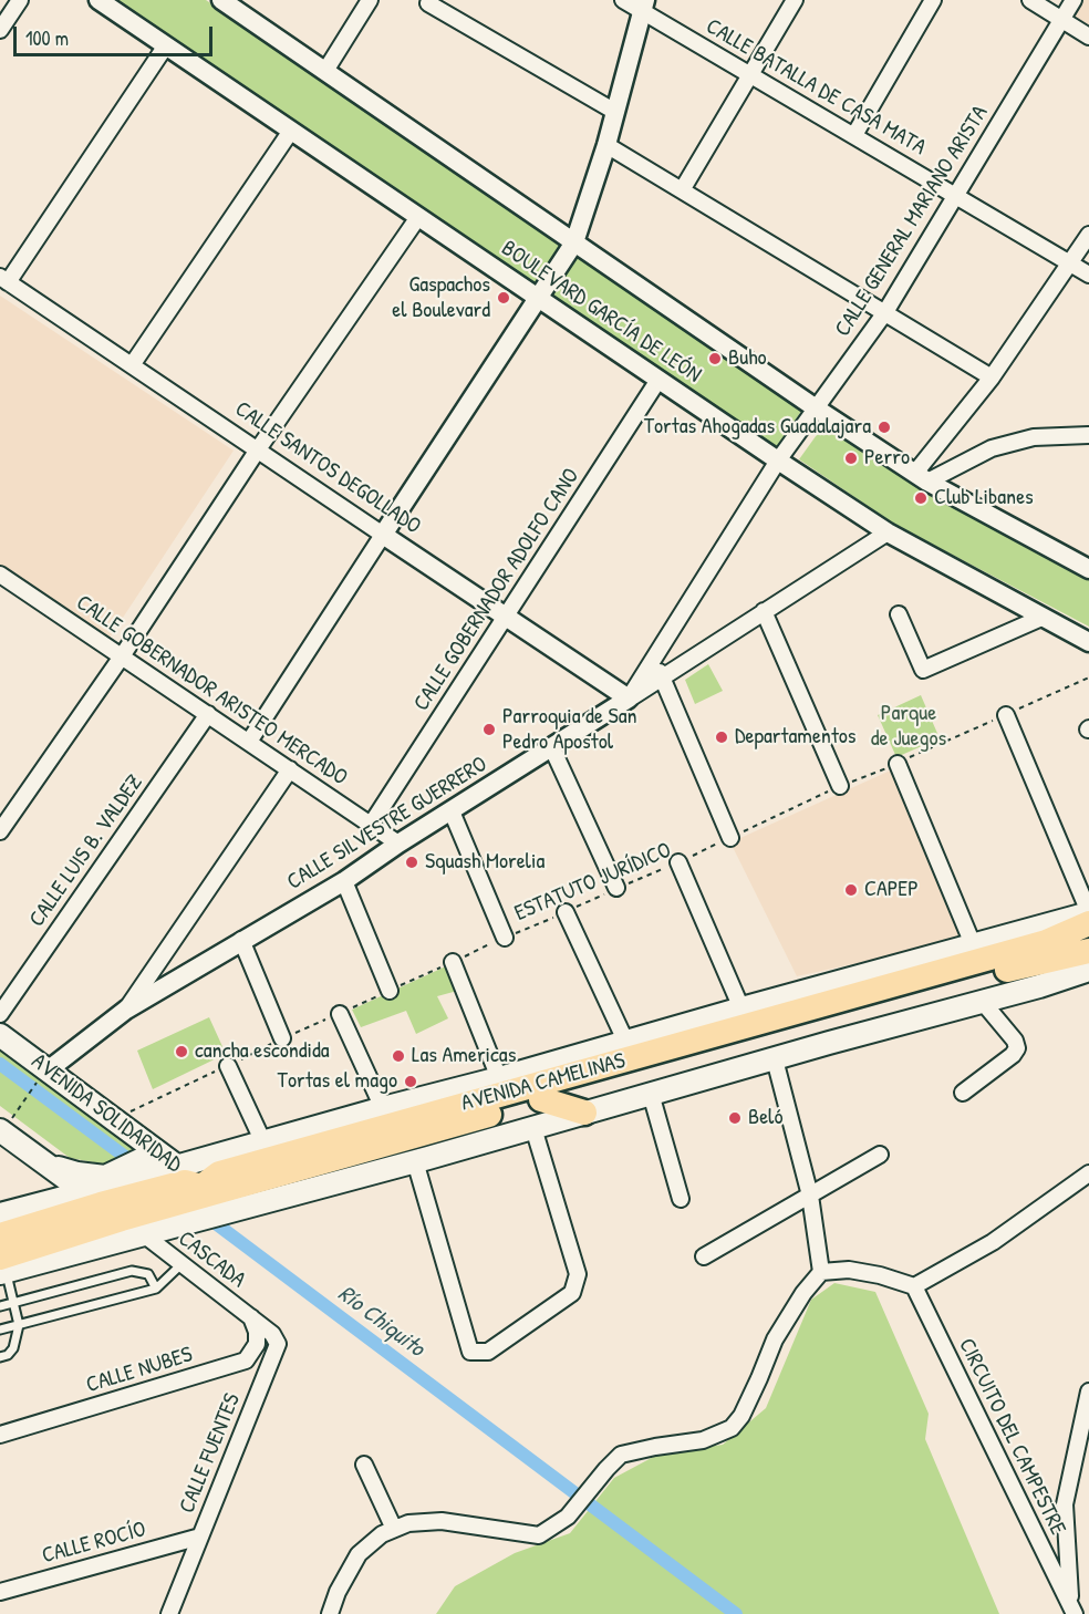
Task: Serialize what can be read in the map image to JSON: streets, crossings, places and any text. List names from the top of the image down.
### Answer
{
  "streets": {
    "highway": ["AVENIDA CAMELINAS"],
    "main road": ["AVENIDA SOLIDARIDAD"],
    "street": [
      "CALLE BATALLA DE CASA MATA",
      "CALLE GENERAL MARIANO ARISTA",
      "BOULEVARD GARCÍA DE LEÓN",
      "CALLE SANTOS DEGOLLADO",
      "CALLE GOBERNADOR ADOLFO CANO",
      "CALLE GOBERNADOR ARISTEO MERCADO",
      "CALLE SILVESTRE GUERRERO",
      "CALLE LUIS B. VALDEZ",
      "CASCADA",
      "CALLE NUBES",
      "CIRCUITO DEL CAMPESTRE",
      "CALLE FUENTES",
      "CALLE ROCÍO"
    ],
    "path": ["ESTATUTO JURÍDICO"]
  },
  "crossings": [
    ["CALLE BATALLA DE CASA MATA", "CALLE GENERAL MARIANO ARISTA"],
    ["CALLE GENERAL MARIANO ARISTA", "BOULEVARD GARCÍA DE LEÓN"],
    ["CALLE GENERAL MARIANO ARISTA", "CALLE SANTOS DEGOLLADO"],
    ["CALLE GENERAL MARIANO ARISTA", "CALLE SILVESTRE GUERRERO"],
    ["BOULEVARD GARCÍA DE LEÓN", "CALLE GOBERNADOR ADOLFO CANO"],
    ["BOULEVARD GARCÍA DE LEÓN", "CALLE SILVESTRE GUERRERO"],
    ["CALLE SANTOS DEGOLLADO", "CALLE GOBERNADOR ADOLFO CANO"],
    ["CALLE SANTOS DEGOLLADO", "CALLE SILVESTRE GUERRERO"],
    ["CALLE GOBERNADOR ADOLFO CANO", "CALLE GOBERNADOR ARISTEO MERCADO"],
    ["CALLE GOBERNADOR ARISTEO MERCADO", "CALLE SILVESTRE GUERRERO"],
    ["CALLE GOBERNADOR ARISTEO MERCADO", "CALLE LUIS B. VALDEZ"],
    ["CALLE SILVESTRE GUERRERO", "AVENIDA SOLIDARIDAD"],
    ["ESTATUTO JURÍDICO", "AVENIDA SOLIDARIDAD"],
    ["AVENIDA CAMELINAS", "AVENIDA SOLIDARIDAD"],
    ["AVENIDA CAMELINAS", "CASCADA"],
    ["CASCADA", "CALLE NUBES"],
    ["CASCADA", "CALLE FUENTES"],
    ["CALLE NUBES", "CALLE FUENTES"],
    ["CALLE FUENTES", "CALLE ROCÍO"]
  ],
  "water": ["Río Chiquito"],
  "parks": ["Parque de Juegos"],
  "places": [
    "Gaspachos el Boulevard",
    "Buho",
    "Tortas Ahogadas Guadalajara",
    "Perro",
    "Club Libanes",
    "Parroquia de San Pedro Apostol",
    "Departamentos",
    "Squash Morelia",
    "CAPEP",
    "cancha escondida",
    "Las Americas",
    "Tortas el mago",
    "Beló"
  ],
  "scale_bar": "100 m"
}
